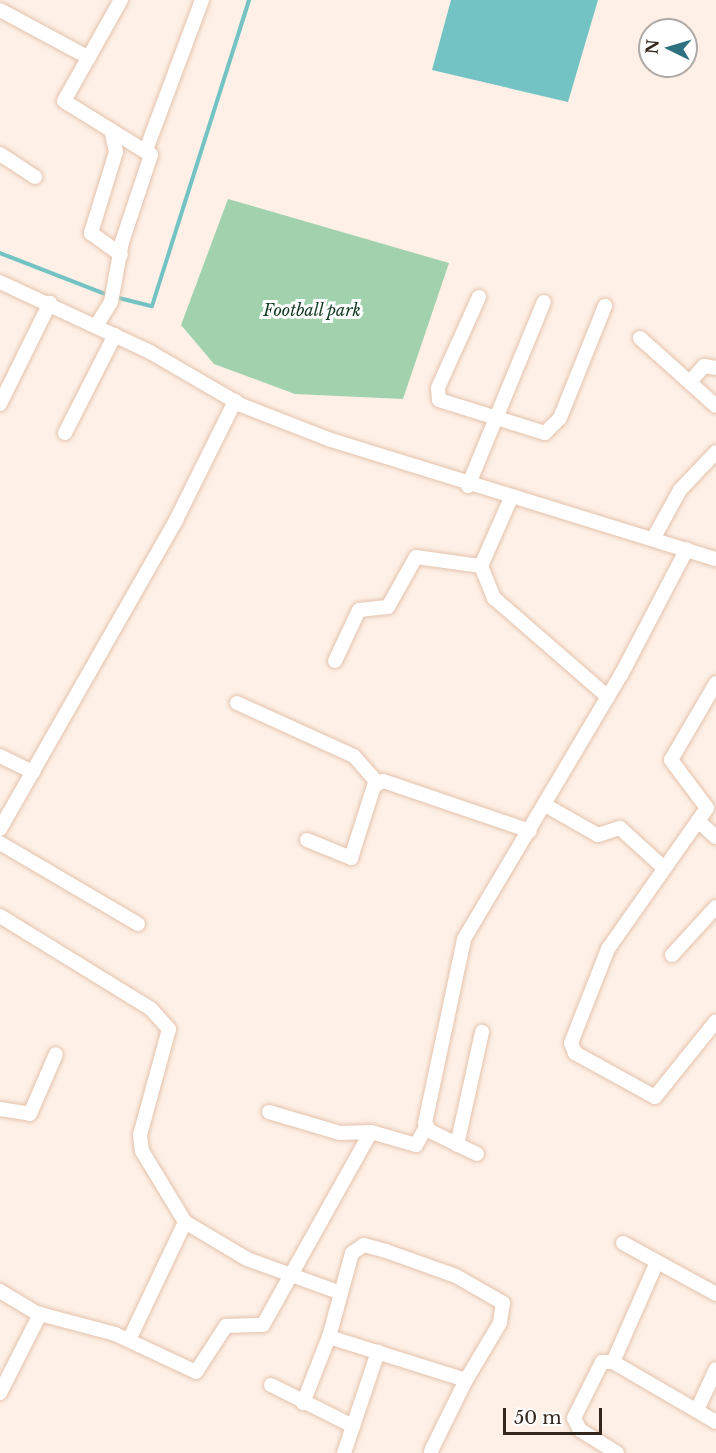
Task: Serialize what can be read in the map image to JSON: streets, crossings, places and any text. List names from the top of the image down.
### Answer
{
  "parks": ["Football park"],
  "scale_bar": "50 m",
  "north": "left"
}
